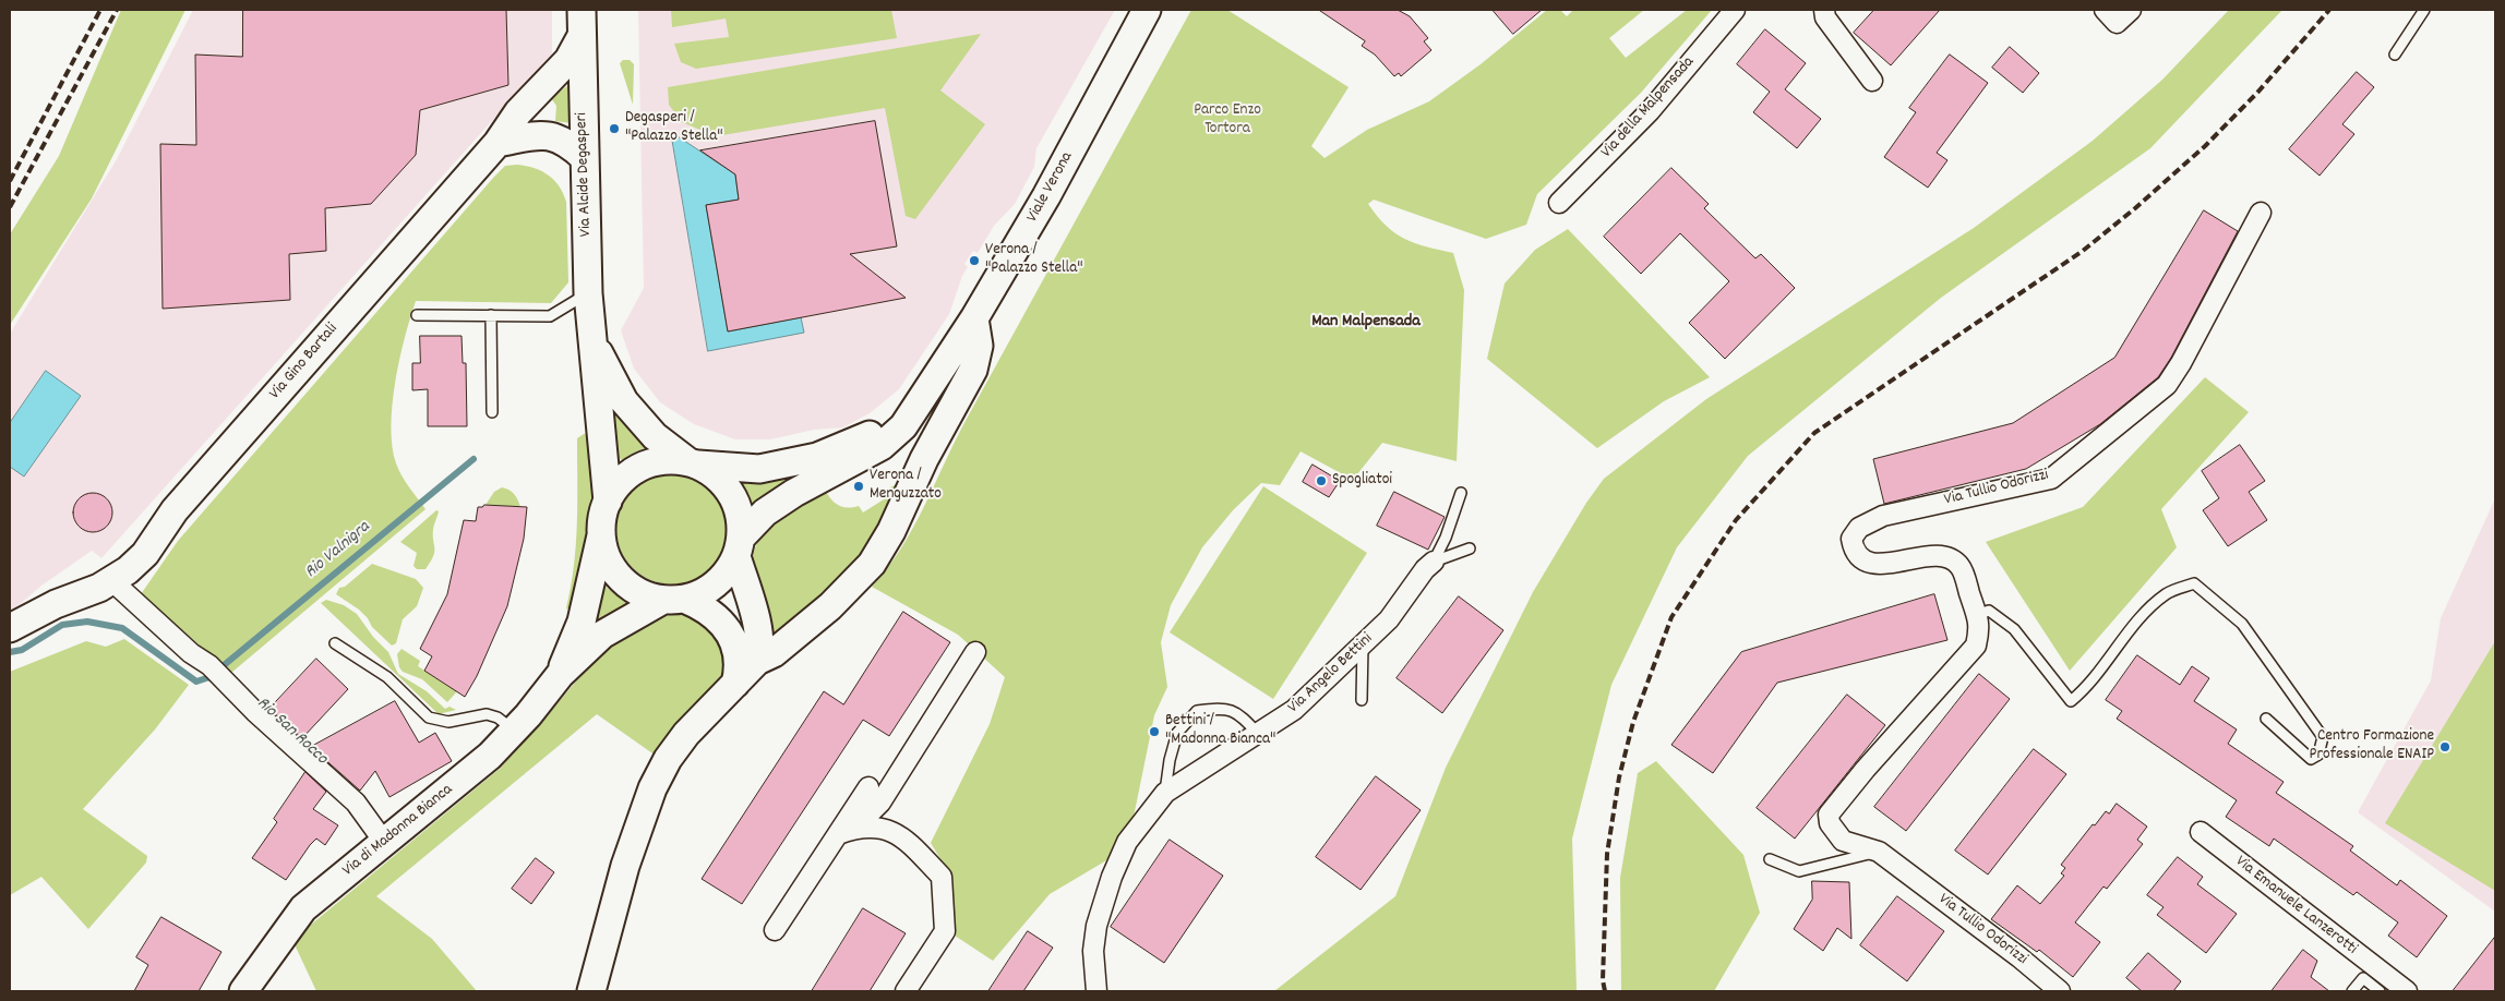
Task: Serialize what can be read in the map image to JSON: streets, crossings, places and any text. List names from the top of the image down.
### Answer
{
  "streets": {
    "main road": [
      "Via Alcide Degasperi",
      "Viale Verona",
      "Via Gino Bartali",
      "Via di Madonna Bianca"
    ],
    "street": [
      "Via della Malpensada",
      "Via Tullio Odorizzi",
      "Via Angelo Bettini",
      "Via Emanuele Lanzerotti"
    ]
  },
  "crossings": [
    ["Via Alcide Degasperi", "Viale Verona"],
    ["Via Alcide Degasperi", "Via Gino Bartali"],
    ["Via Alcide Degasperi", "Via di Madonna Bianca"],
    ["Viale Verona", "Via di Madonna Bianca"]
  ],
  "districts": ["Man Malpensada"],
  "water": ["Rio Valnigra", "Rio San Rocco"],
  "parks": ["Parco Enzo Tortora"],
  "places": [
    "Degasperi / \"Palazzo Stella\"",
    "Verona / \"Palazzo Stella\"",
    "Spogliatoi",
    "Verona / Menguzzato",
    "Bettini / \"Madonna Bianca\"",
    "Centro Formazione Professionale ENAIP"
  ]
}
